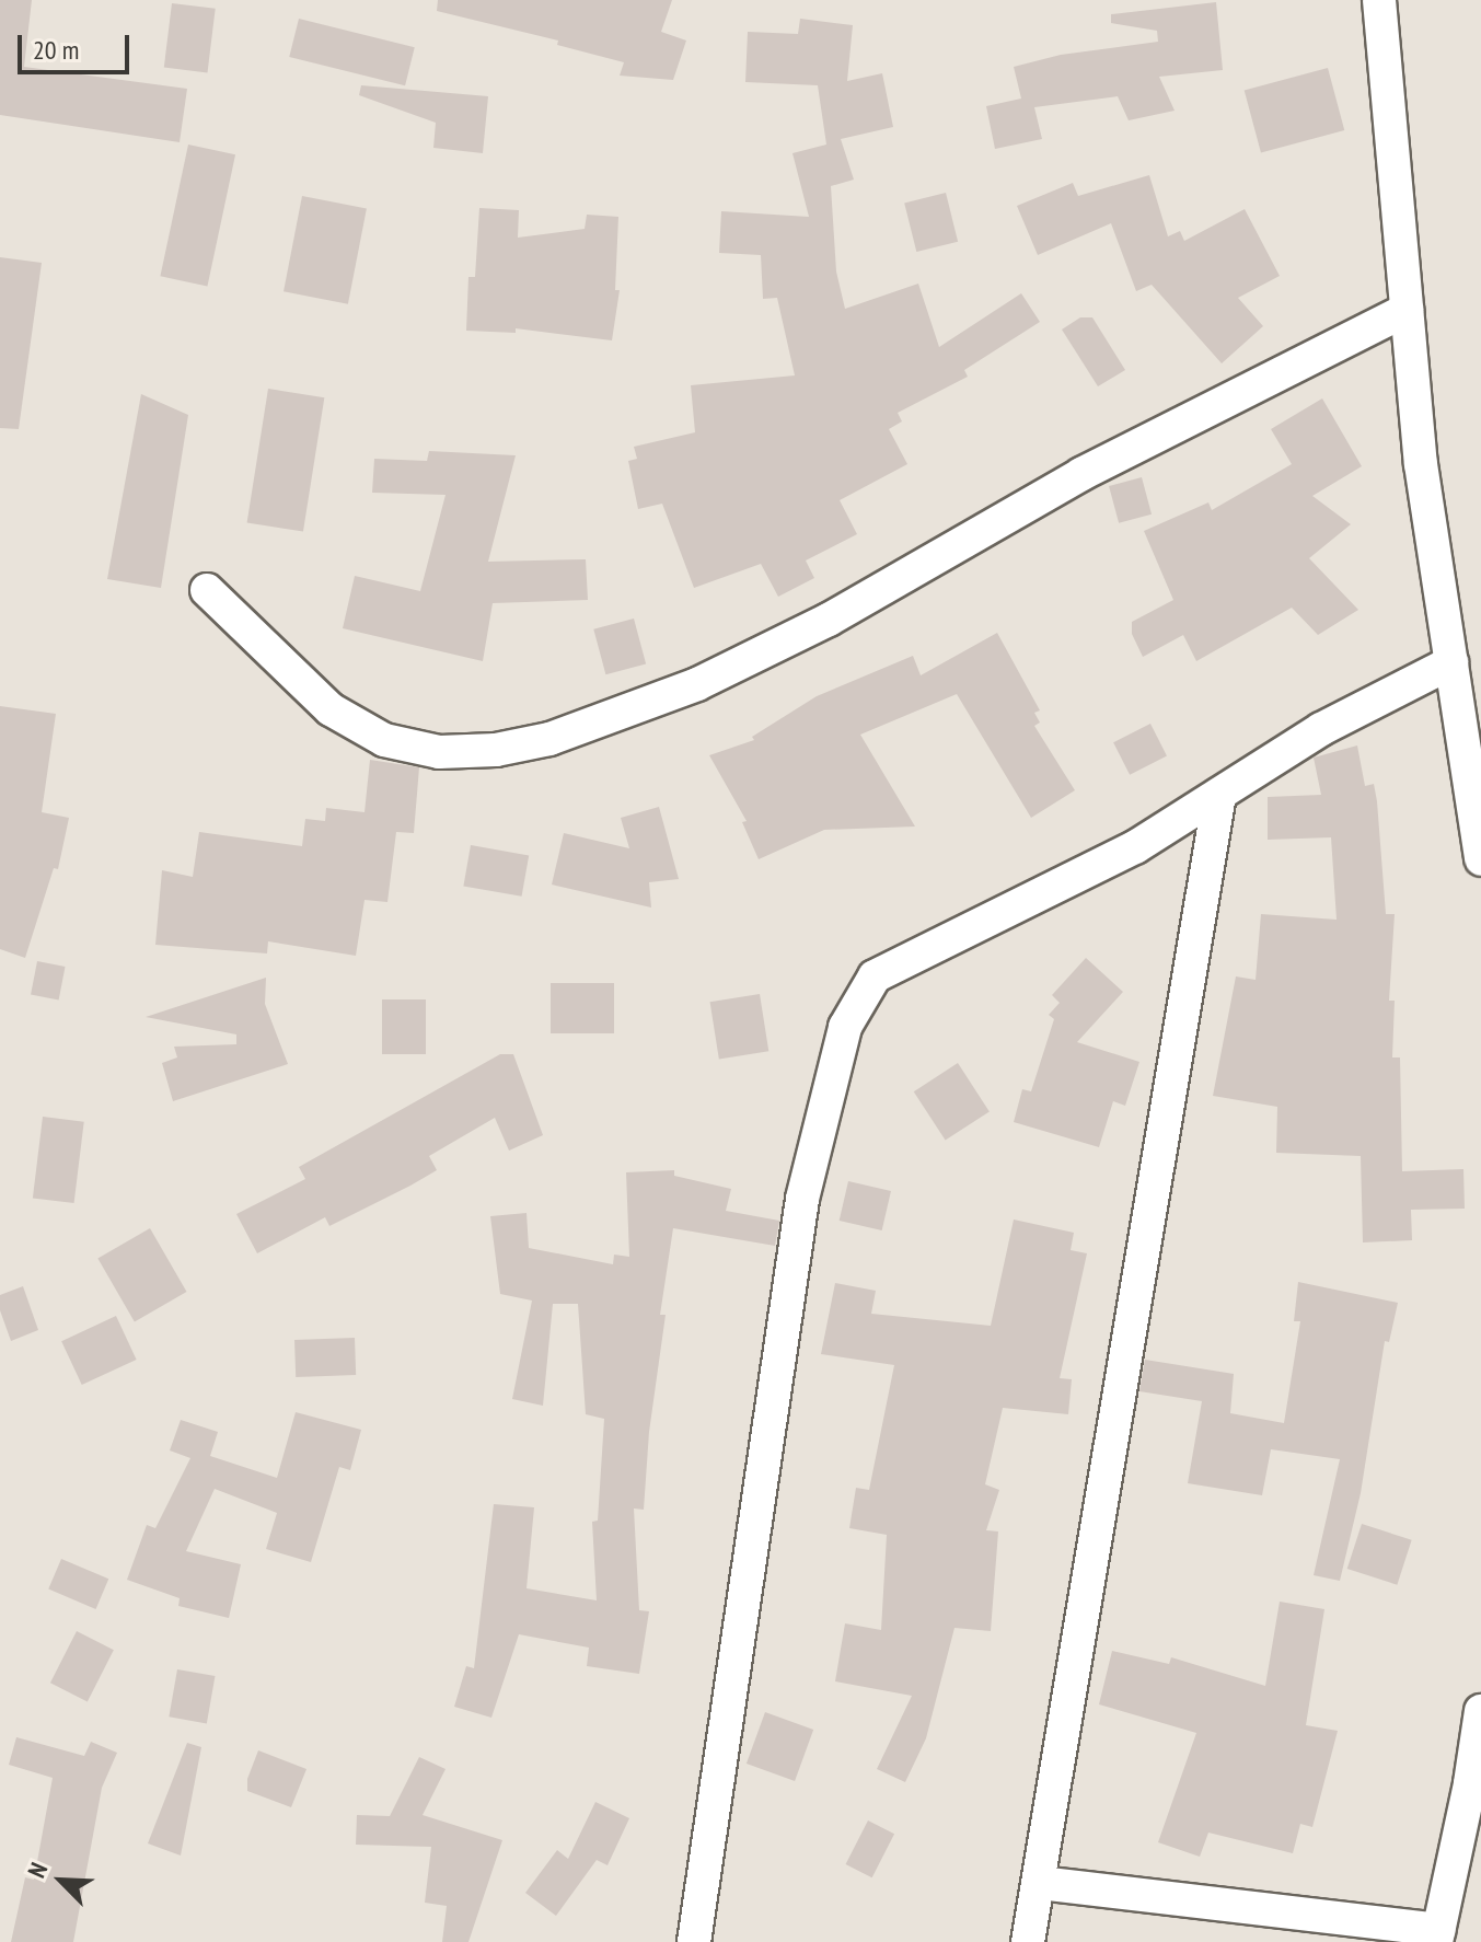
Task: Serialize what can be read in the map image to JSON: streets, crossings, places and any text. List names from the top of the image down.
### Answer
{
  "scale_bar": "20 m",
  "north": "top left"
}
